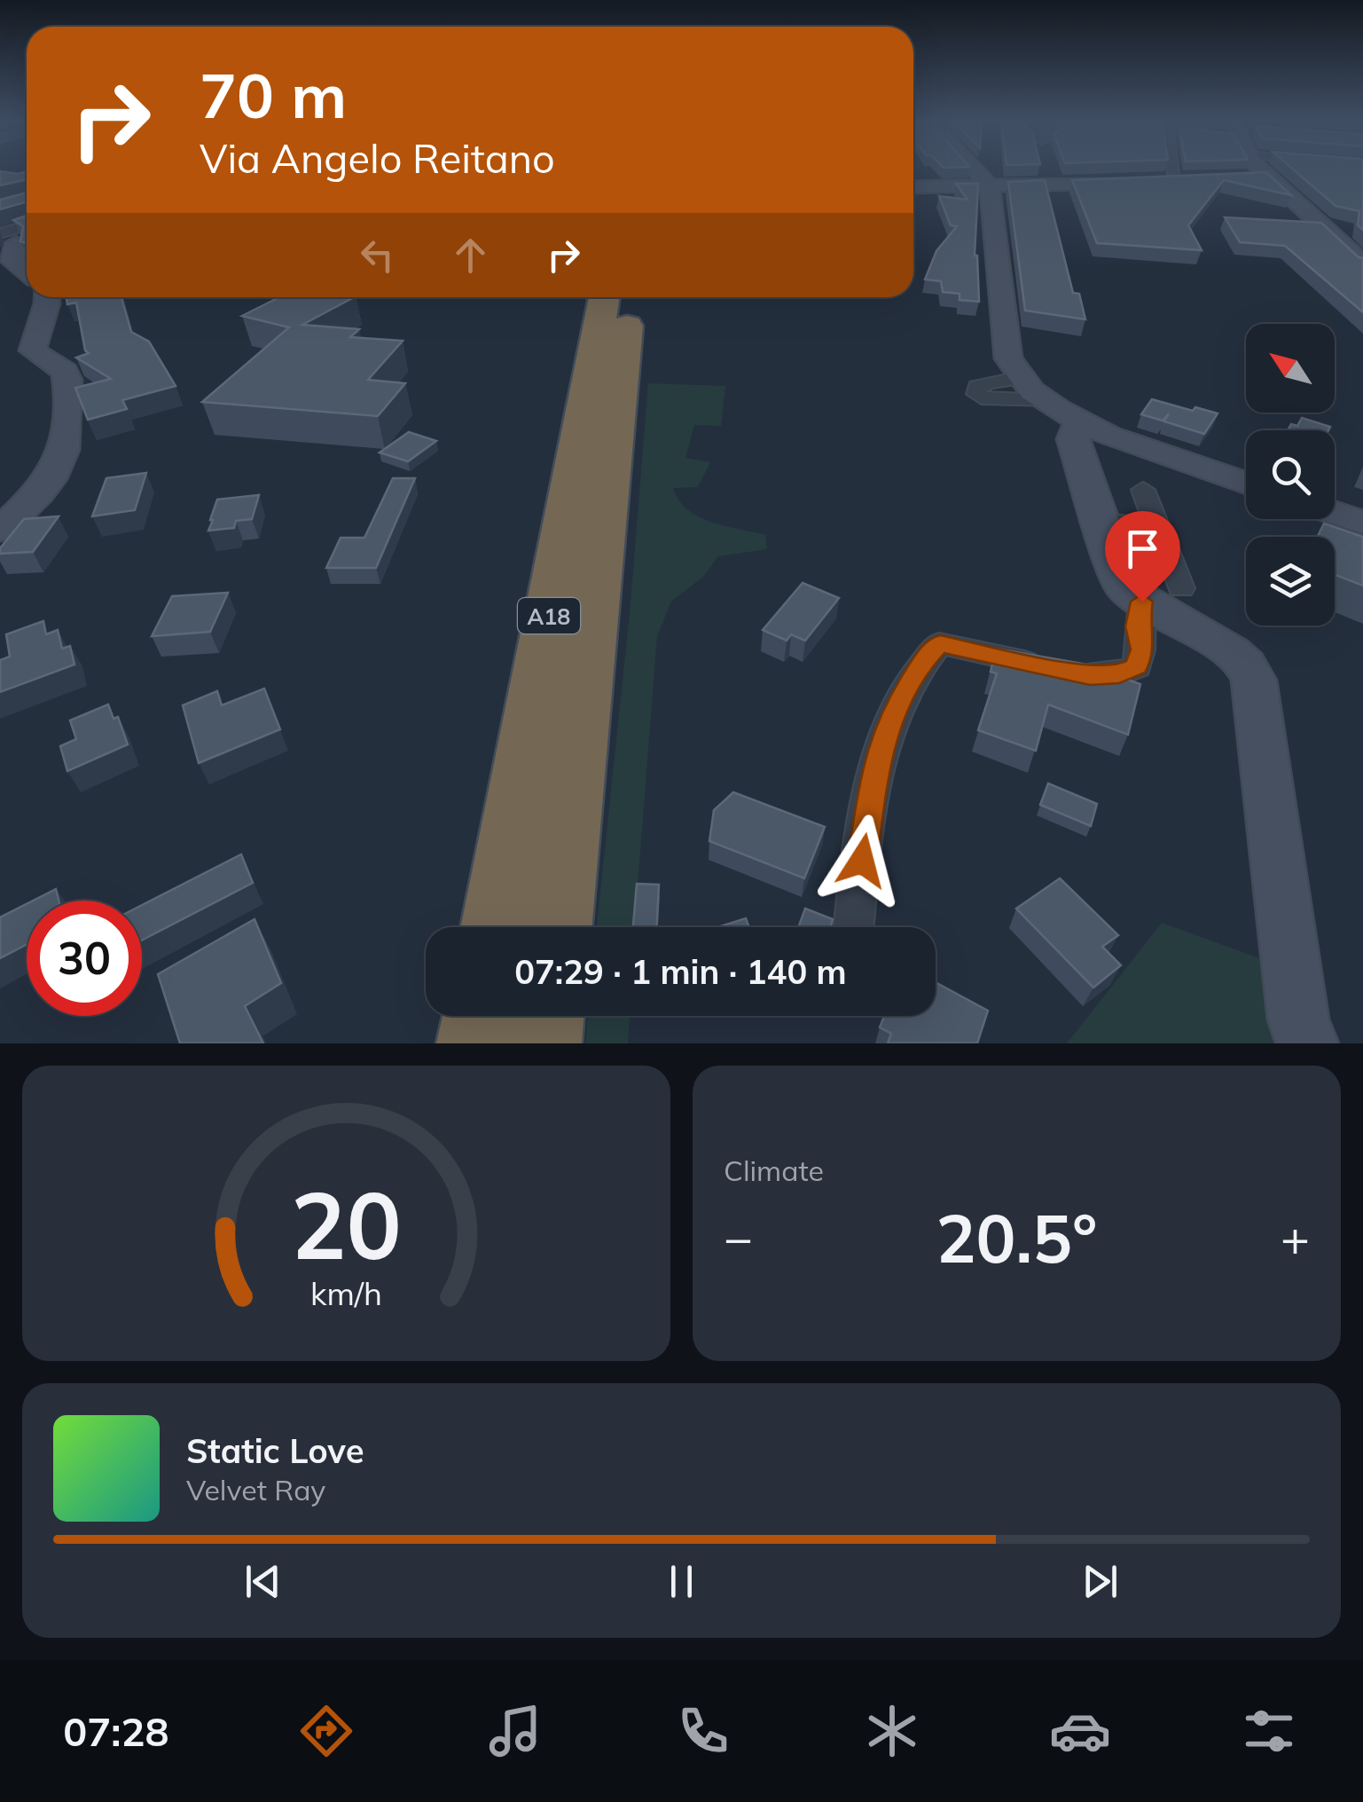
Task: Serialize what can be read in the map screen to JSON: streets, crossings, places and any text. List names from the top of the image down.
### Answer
{
  "streets": {
    "highway": ["A18"]
  },
  "north": "top left",
  "page": {
    "turn": ["70 m", "Via Angelo Reitano"],
    "limit": "30",
    "trip": "07:29 · 1 min · 140 m",
    "tile": "Climate",
    "heat": ["−", "20.5°", "+"],
    "song": ["Static Love", "Velvet Ray"],
    "tabs": "07:28",
    "gauge": ["20", "km/h"]
  }
}
